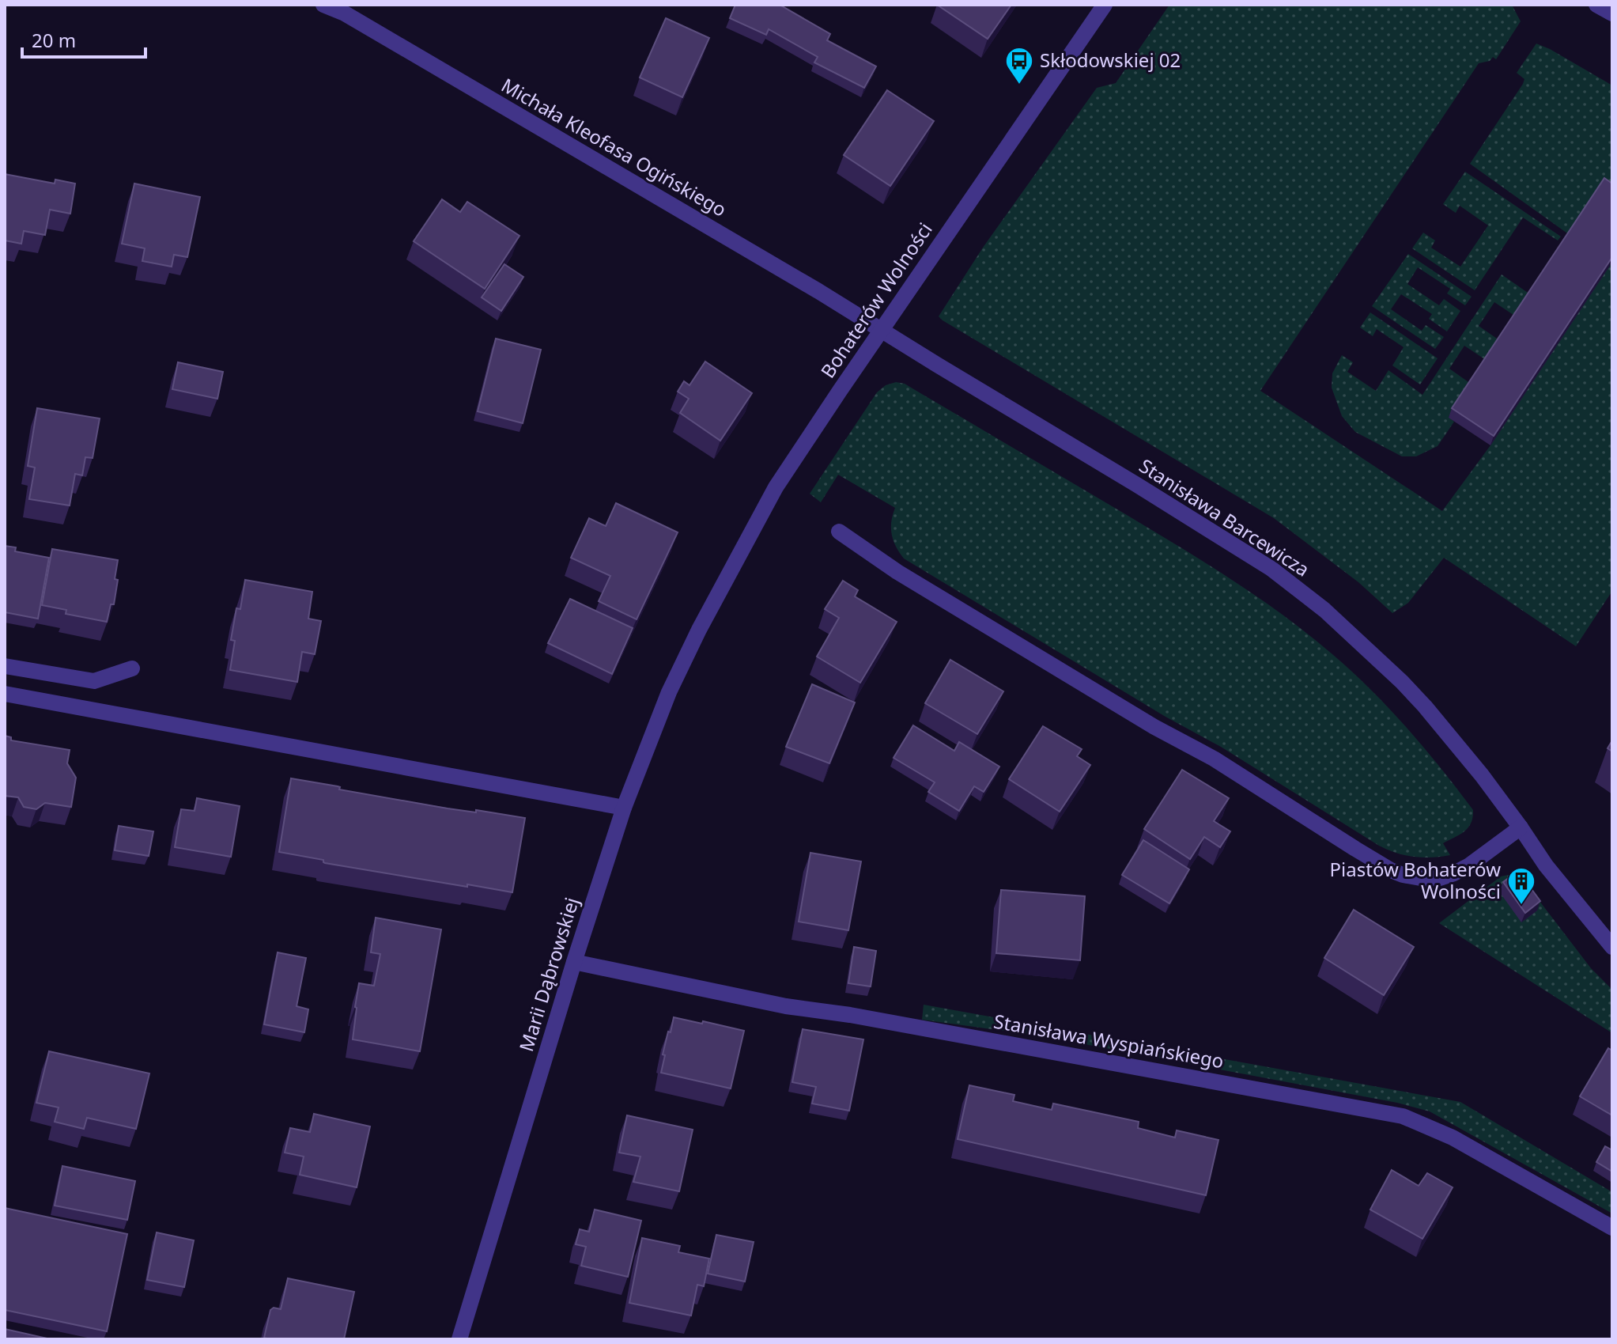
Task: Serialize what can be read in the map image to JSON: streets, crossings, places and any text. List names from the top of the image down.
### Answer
{
  "streets": {
    "street": [
      "Michała Kleofasa Ogińskiego",
      "Bohaterów Wolności",
      "Stanisława Barcewicza",
      "Marii Dąbrowskiej",
      "Stanisława Wyspiańskiego"
    ]
  },
  "crossings": [
    ["Michała Kleofasa Ogińskiego", "Bohaterów Wolności"],
    ["Michała Kleofasa Ogińskiego", "Stanisława Barcewicza"],
    ["Bohaterów Wolności", "Stanisława Barcewicza"],
    ["Bohaterów Wolności", "Marii Dąbrowskiej"],
    ["Marii Dąbrowskiej", "Stanisława Wyspiańskiego"]
  ],
  "places": {
    "bus stop": ["Skłodowskiej 02"],
    "building": ["Piastów Bohaterów Wolności"]
  },
  "scale_bar": "20 m"
}
